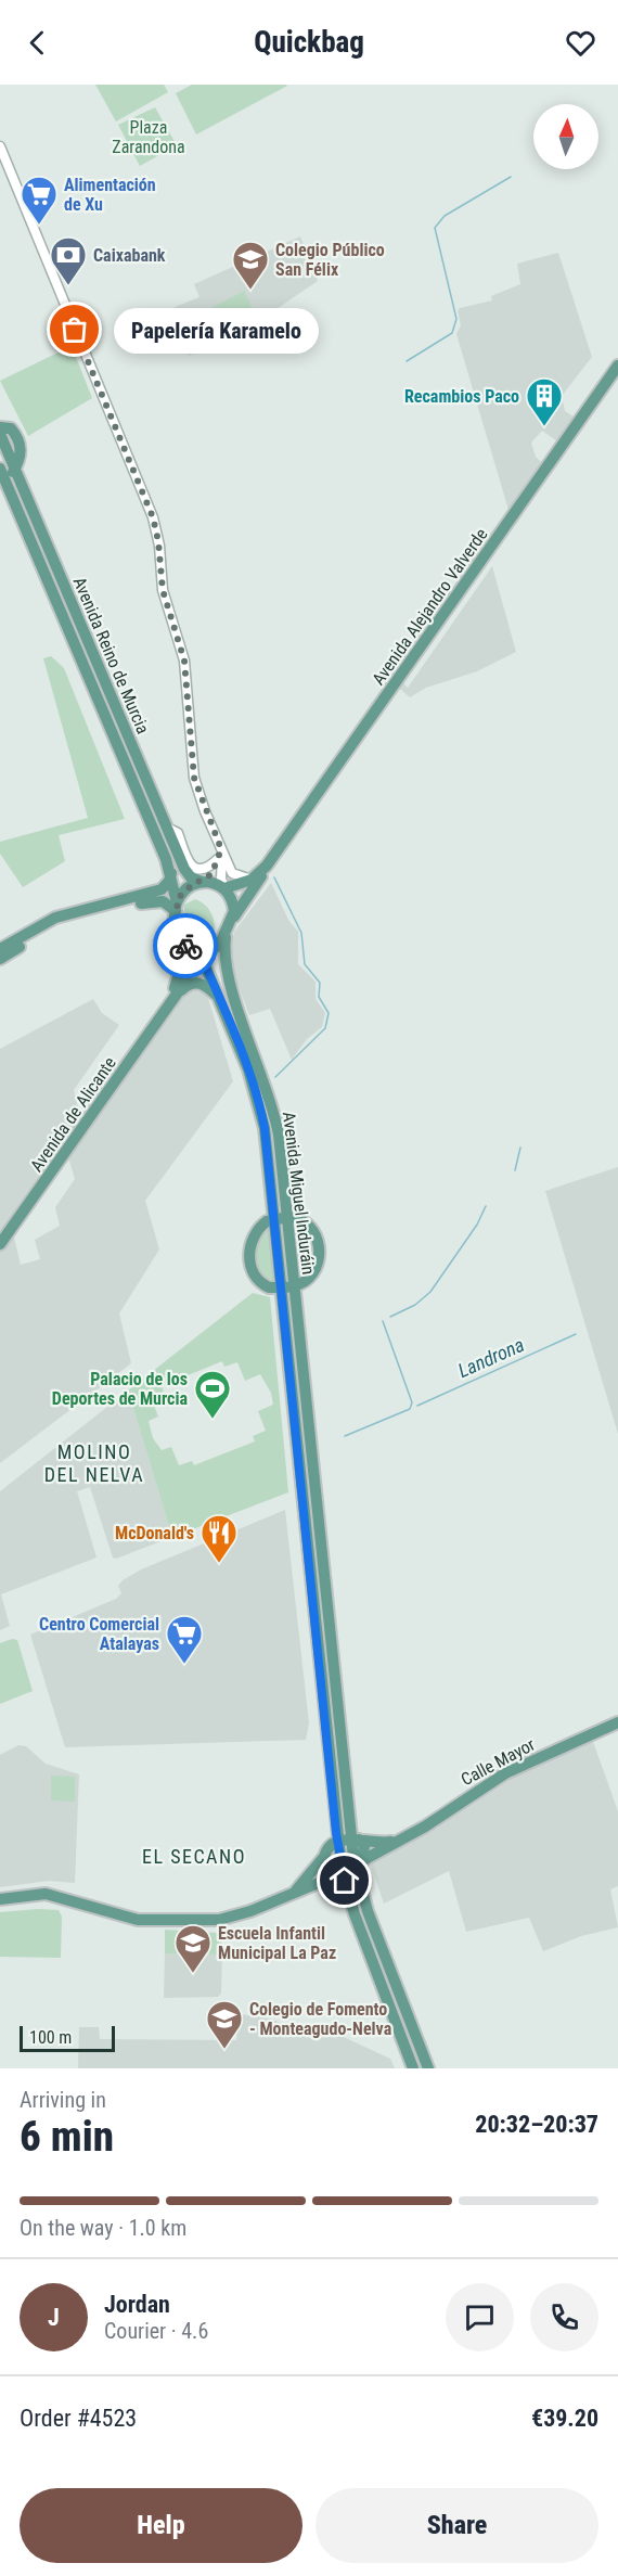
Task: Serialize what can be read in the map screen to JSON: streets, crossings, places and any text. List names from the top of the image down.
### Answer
{
  "streets": {
    "main road": [
      "Avenida Alejandro Valverde",
      "Avenida Reino de Murcia",
      "Avenida de Alicante",
      "Avenida Miguel Induráin",
      "Calle Mayor"
    ]
  },
  "crossings": [
    ["Avenida Reino de Murcia", "Avenida de Alicante"],
    ["Avenida Reino de Murcia", "Avenida Miguel Induráin"],
    ["Avenida de Alicante", "Avenida Miguel Induráin"],
    ["Avenida Miguel Induráin", "Calle Mayor"]
  ],
  "districts": ["MOLINO DEL NELVA", "EL SECANO"],
  "water": ["Landrona"],
  "parks": ["Plaza Zarandona"],
  "places": {
    "supermarket": ["Alimentación de Xu", "Centro Comercial Atalayas"],
    "bank": ["Caixabank"],
    "school or university": ["Colegio Público San Félix", "Escuela Infantil Municipal La Paz", "Colegio de Fomento - Monteagudo-Nelva"],
    "other": ["Papelería Karamelo"],
    "building": ["Recambios Paco"],
    "sports": ["Palacio de los Deportes de Murcia"],
    "restaurant": ["McDonald's"]
  },
  "scale_bar": "100 m",
  "north": "top",
  "page": {
    "header": "Quickbag",
    "bubble": "Papelería Karamelo",
    "scale": "100 m",
    "heading": ["6 min", "Arriving in", "20:32–20:37"],
    "panel": [
      "Jordan",
      "Courier · 4.6",
      "Order #4523",
      "€39.20"
    ],
    "bar": "On the way · 1.0 km",
    "round": "J",
    "buttons": ["Help", "Share"]
  }
}
